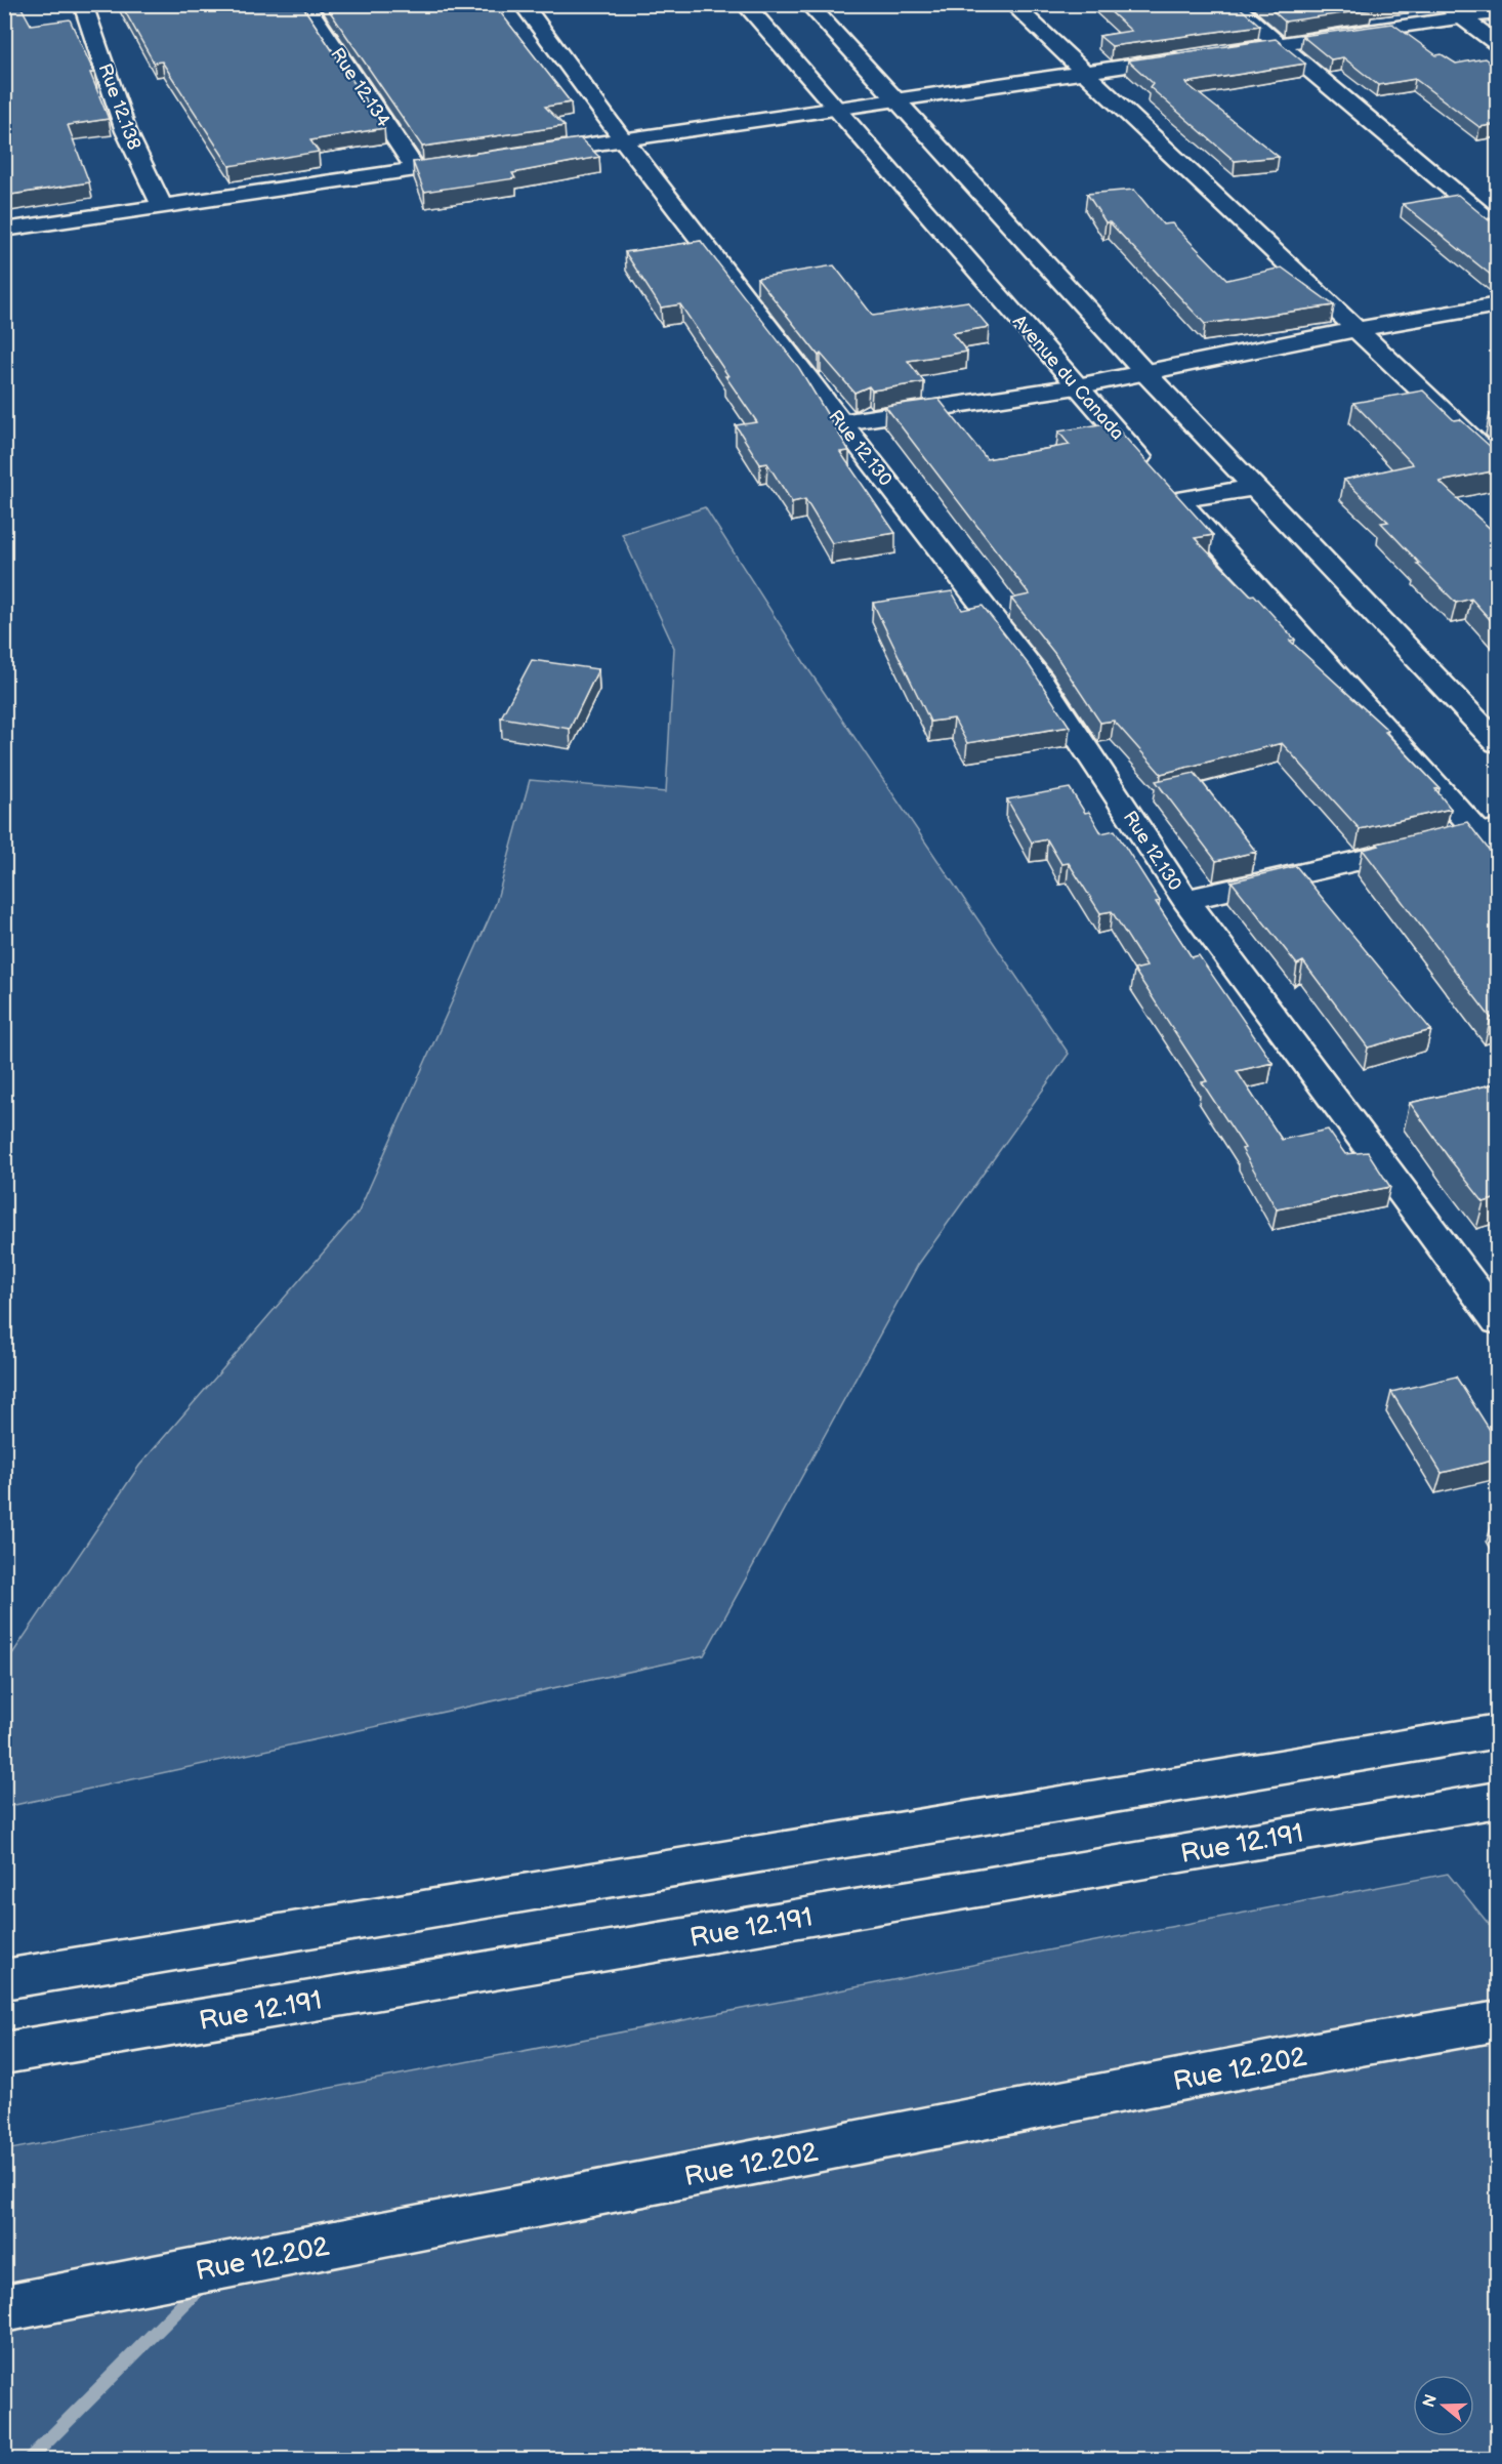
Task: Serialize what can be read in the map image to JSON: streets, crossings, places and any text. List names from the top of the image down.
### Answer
{
  "streets": {
    "street": [
      "Rue 12.134",
      "Rue 12.138",
      "Avenue du Canada",
      "Rue 12.130",
      "Rue 12.191",
      "Rue 12.202"
    ]
  },
  "north": "left"
}
